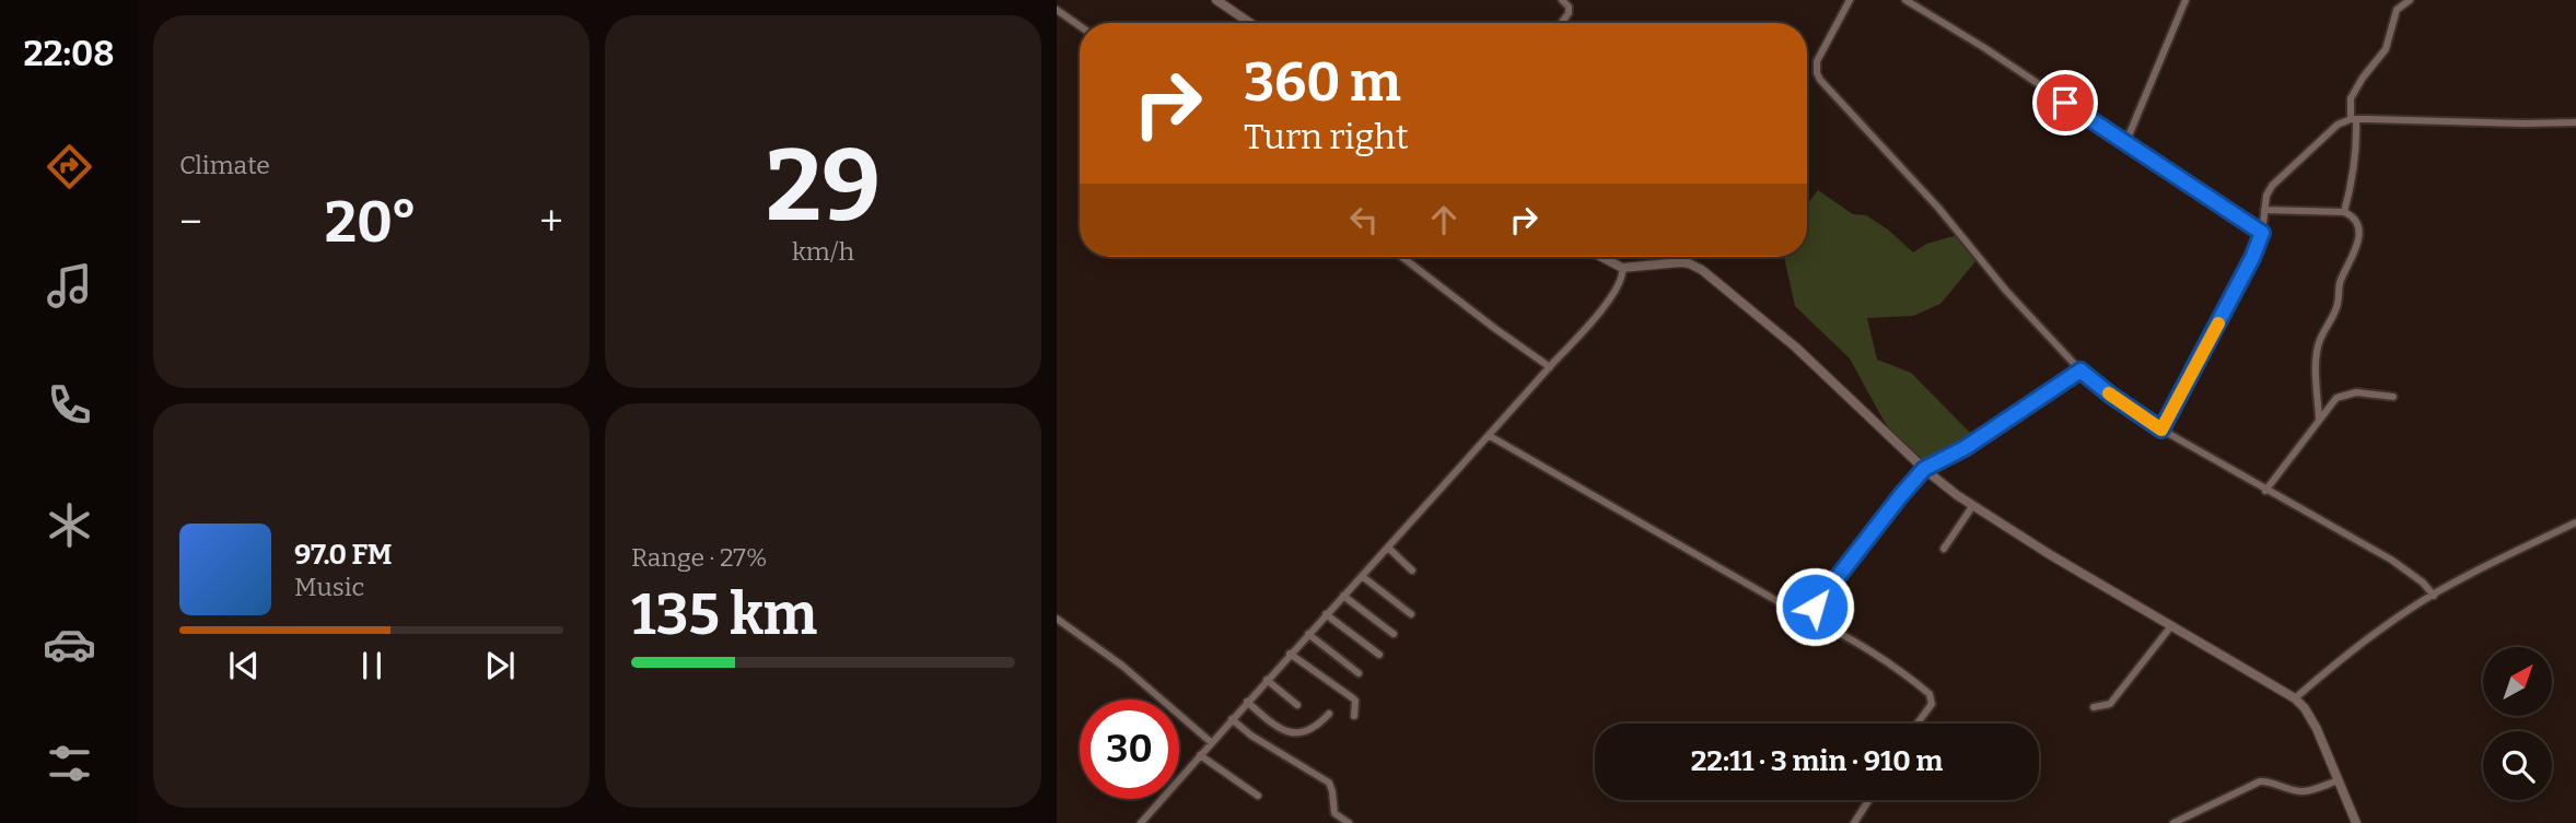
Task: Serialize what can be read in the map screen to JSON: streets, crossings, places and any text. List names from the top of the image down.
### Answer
{
  "north": "top right",
  "page": {
    "tabs": "22:08",
    "tile": [
      "Climate",
      ["29", "km/h"],
      ["Range · 27%", "135 km"]
    ],
    "turn": ["360 m", "Turn right"],
    "heat": ["−", "20°", "+"],
    "song": ["97.0 FM", "Music"],
    "limit": "30",
    "trip": "22:11 · 3 min · 910 m"
  }
}
